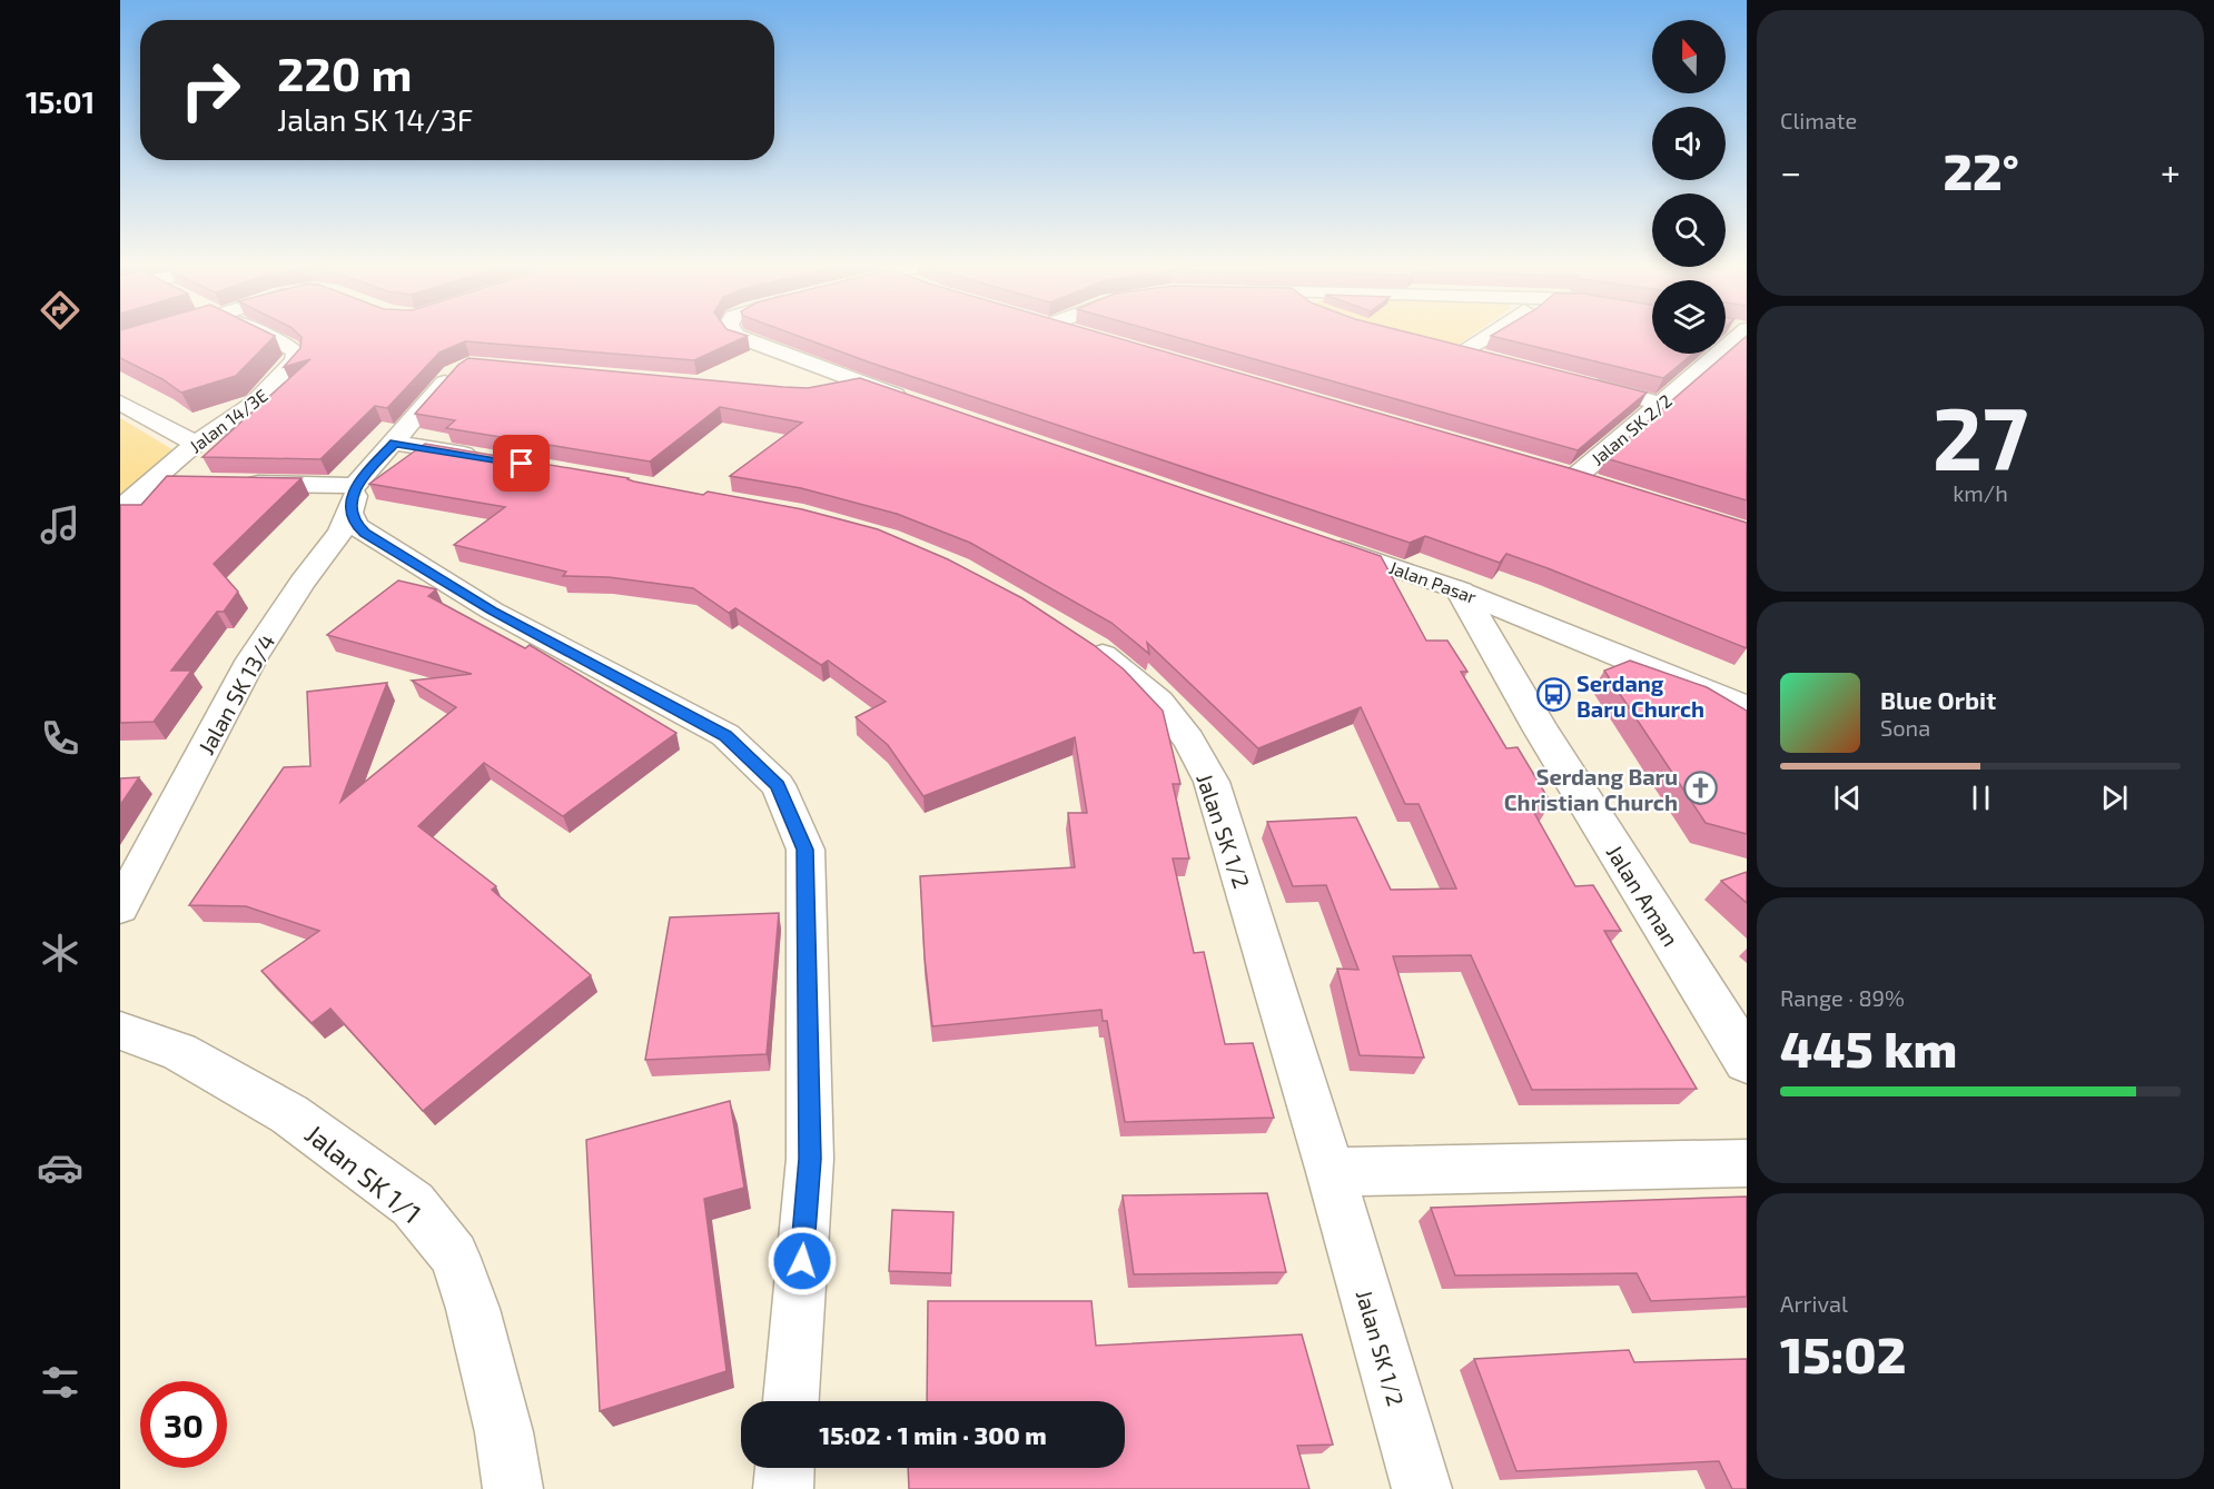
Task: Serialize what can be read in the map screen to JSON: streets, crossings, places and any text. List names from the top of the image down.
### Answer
{
  "streets": {
    "street": [
      "Jalan 14/3E",
      "Jalan SK 2/2",
      "Jalan Pasar",
      "Jalan SK 13/4",
      "Jalan SK 1/2",
      "Jalan Aman",
      "Jalan SK 1/1"
    ]
  },
  "crossings": [
    ["Jalan Pasar", "Jalan Aman"]
  ],
  "places": {
    "bus stop": ["Serdang Baru Church"],
    "church": ["Serdang Baru Christian Church"]
  },
  "north": "top",
  "page": {
    "tabs": "15:01",
    "tile": [
      "Climate",
      ["27", "km/h"],
      ["Range · 89%", "445 km"],
      ["Arrival", "15:02"]
    ],
    "turn": ["220 m", "Jalan SK 14/3F"],
    "heat": ["−", "22°", "+"],
    "song": ["Blue Orbit", "Sona"],
    "limit": "30",
    "trip": "15:02 · 1 min · 300 m"
  }
}
